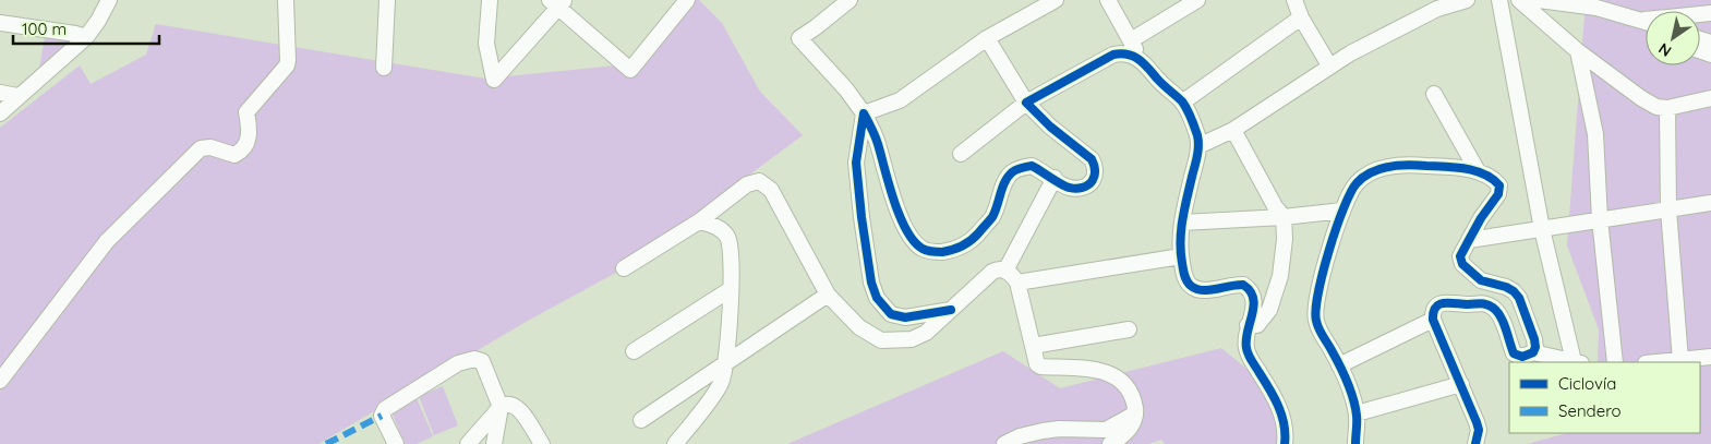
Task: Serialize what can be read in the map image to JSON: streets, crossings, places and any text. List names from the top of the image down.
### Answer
{
  "legend": ["Ciclovía", "Sendero"],
  "scale_bar": "100 m",
  "north": "bottom left"
}
